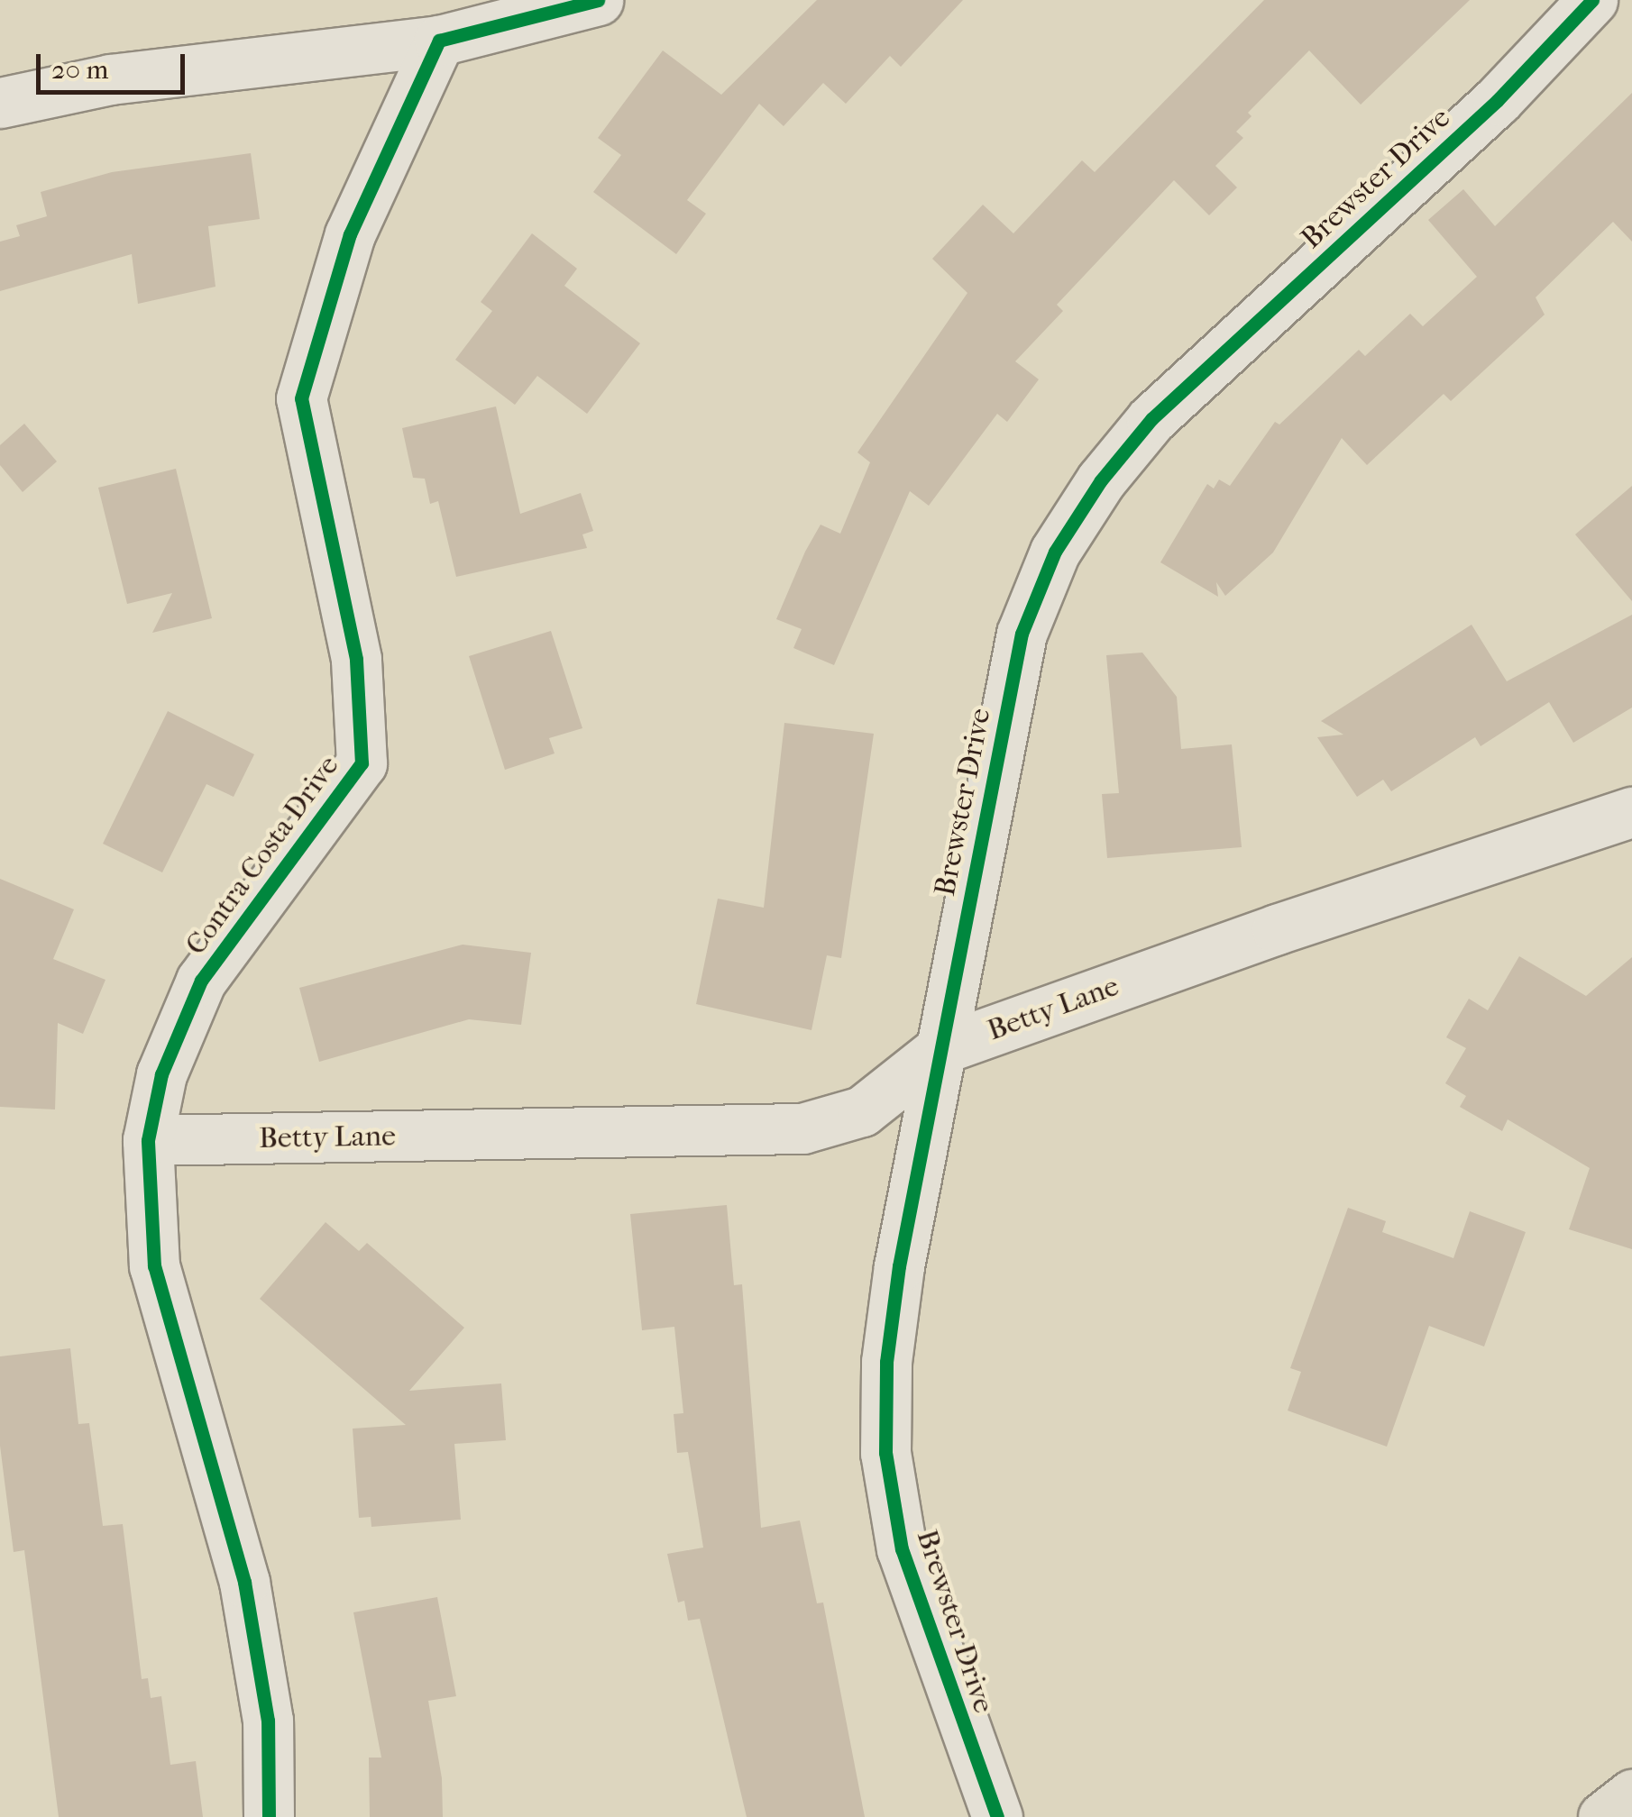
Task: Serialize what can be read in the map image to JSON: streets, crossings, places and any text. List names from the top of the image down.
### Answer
{
  "streets": {
    "street": ["Brewster Drive", "Contra Costa Drive", "Betty Lane"]
  },
  "crossings": [
    ["Brewster Drive", "Betty Lane"],
    ["Contra Costa Drive", "Betty Lane"]
  ],
  "scale_bar": "20 m"
}
